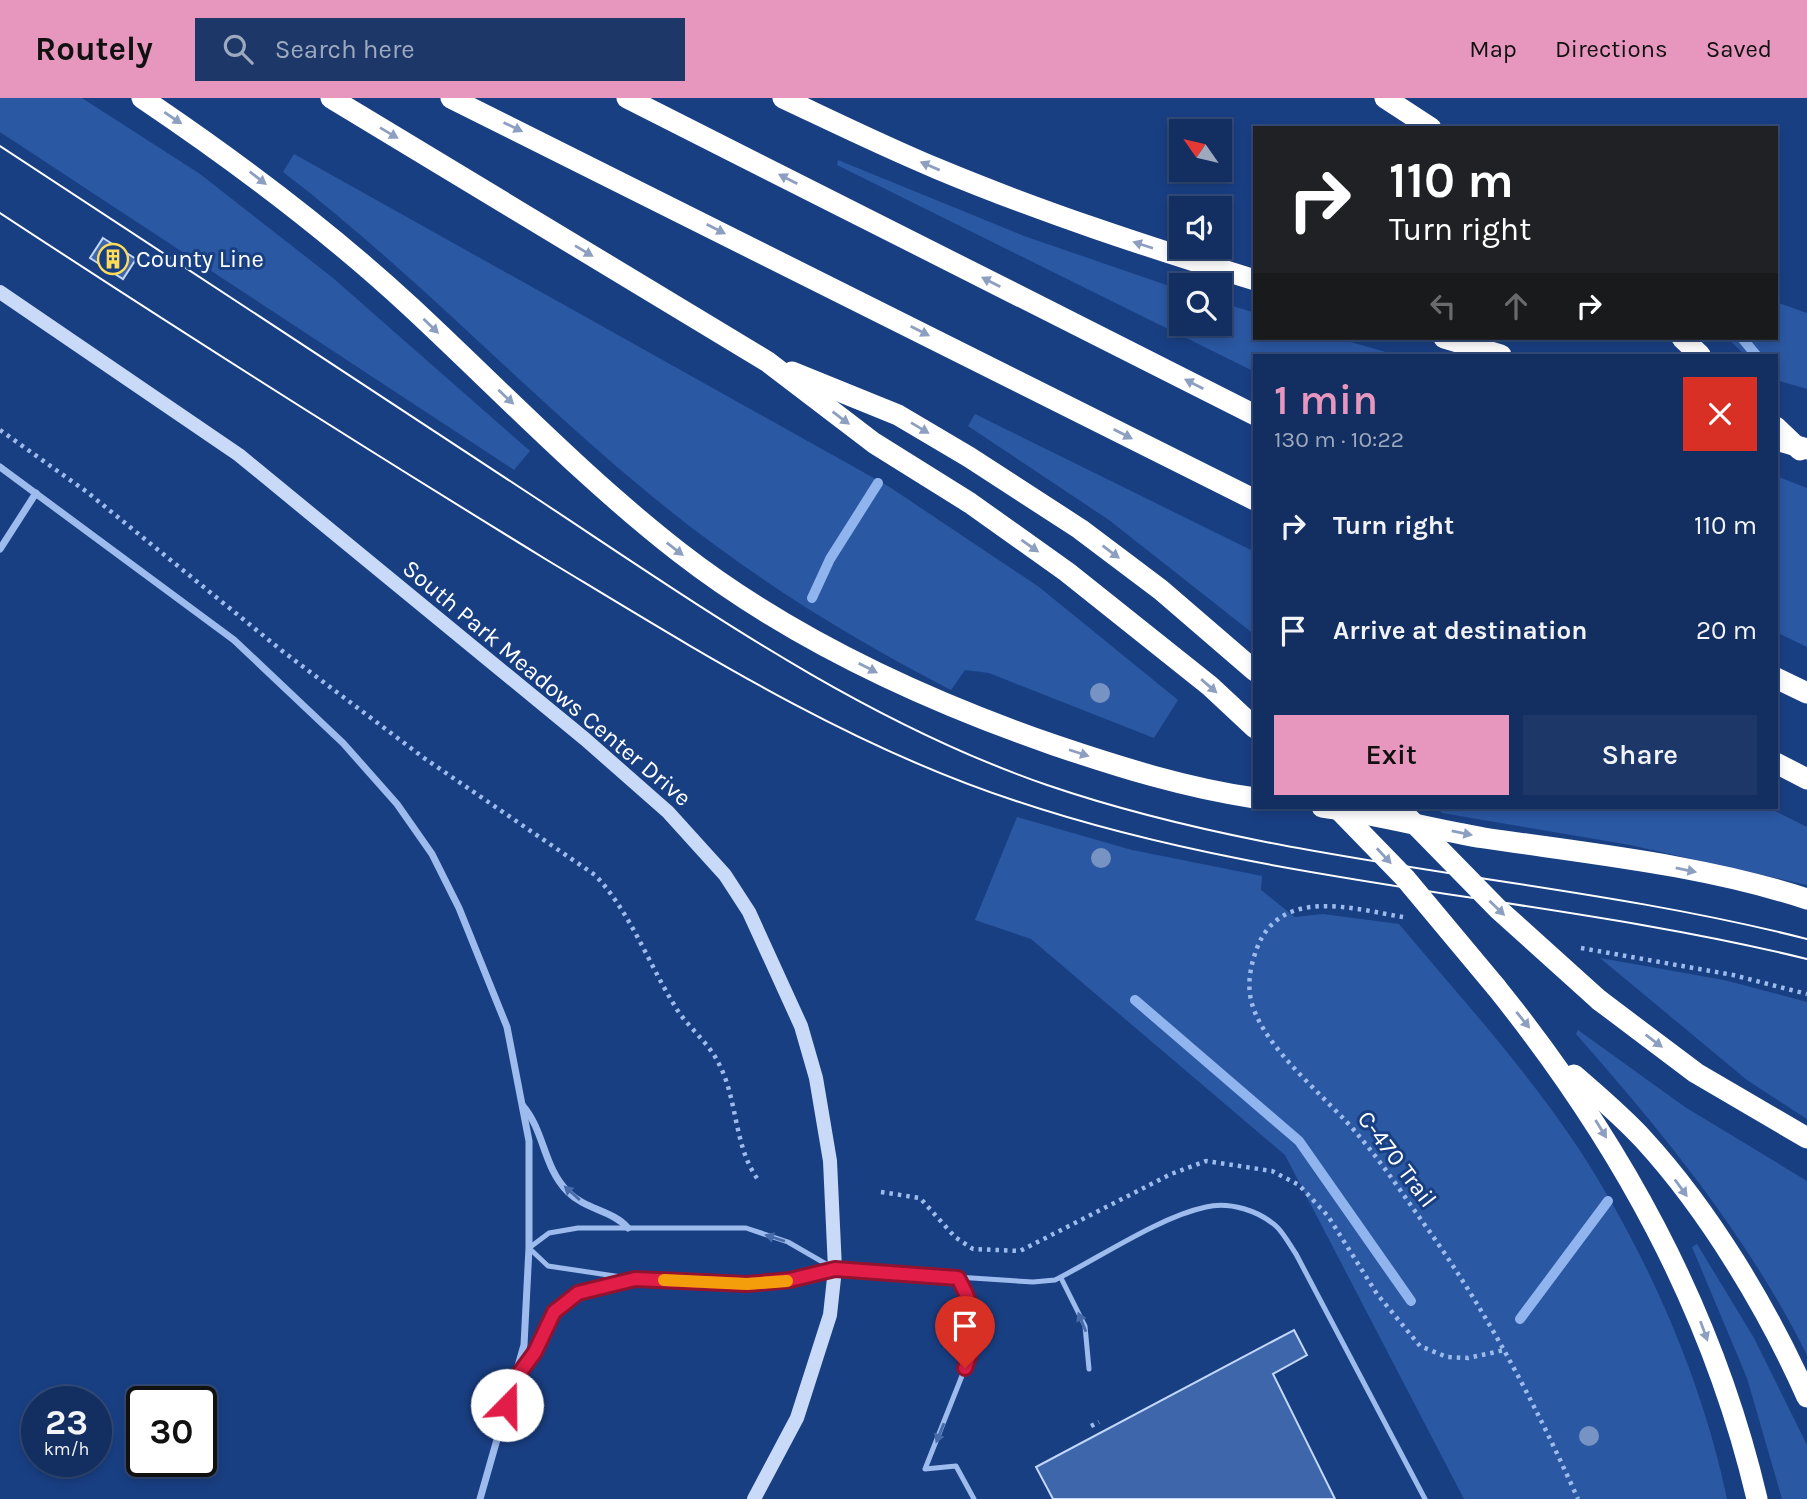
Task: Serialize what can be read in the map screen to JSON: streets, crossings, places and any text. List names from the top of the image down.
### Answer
{
  "streets": {
    "main road": ["South Park Meadows Center Drive"],
    "path": ["C-470 Trail"]
  },
  "places": {
    "building": ["County Line"]
  },
  "north": "top left",
  "page": {
    "header": "Routely",
    "search": "Search here",
    "nav": ["Map", "Directions", "Saved"],
    "turn": ["110 m", "Turn right"],
    "heading": ["1 min", "130 m · 10:22"],
    "list": [
      {
        "name": "Turn right",
        "value": "110 m"
      },
      {
        "name": "Arrive at destination",
        "value": "20 m"
      }
    ],
    "buttons": ["Exit", "Share"],
    "speed": "23 km/h",
    "limit": "30"
  }
}
